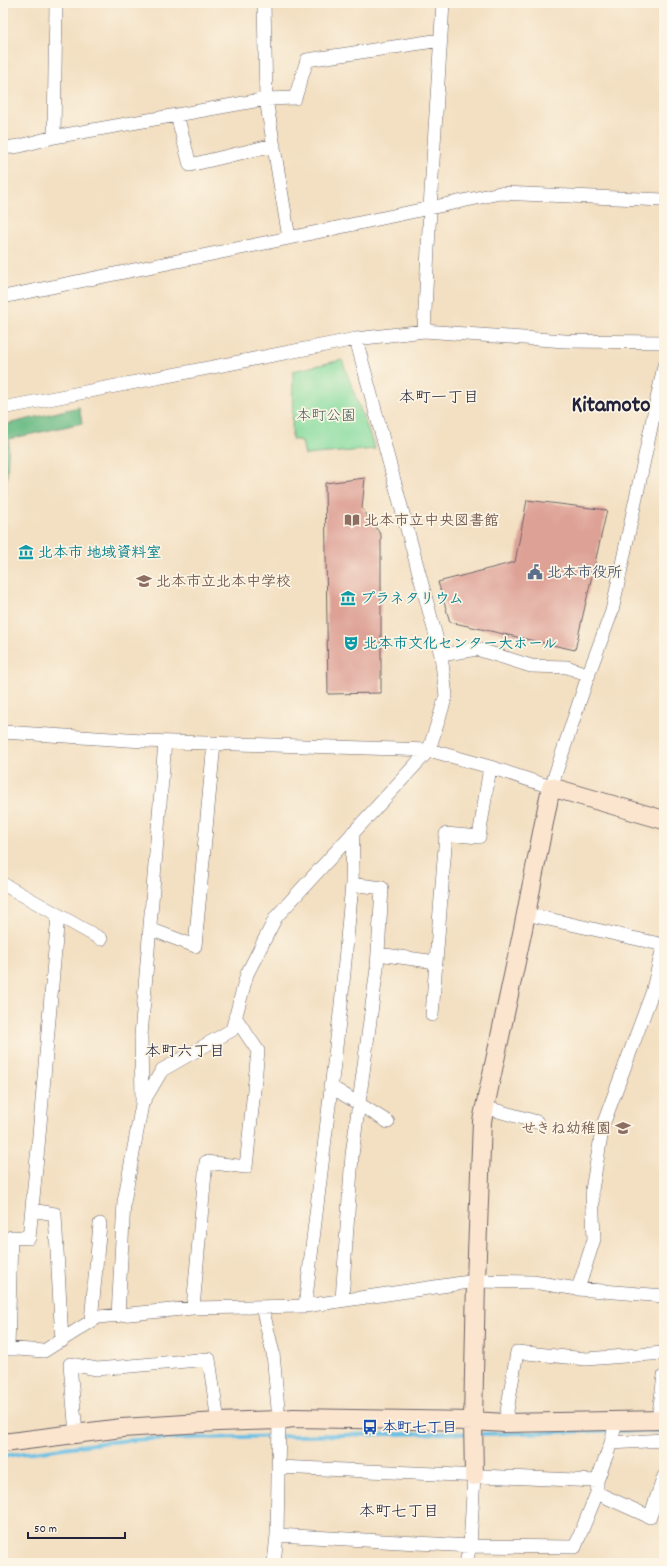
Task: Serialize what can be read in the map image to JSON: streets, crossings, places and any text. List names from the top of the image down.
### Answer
{
  "districts": [
    "本町一丁目",
    "Kitamoto",
    "本町六丁目",
    "本町七丁目"
  ],
  "parks": ["本町公園"],
  "places": {
    "library": ["北本市立中央図書館"],
    "museum": ["北本市 地域資料室", "プラネタリウム"],
    "public building": ["北本市役所"],
    "school or university": ["北本市立北本中学校", "せきね幼稚園"],
    "theatre": ["北本市文化センター大ホール"],
    "bus stop": ["本町七丁目"]
  },
  "scale_bar": "50 m"
}
